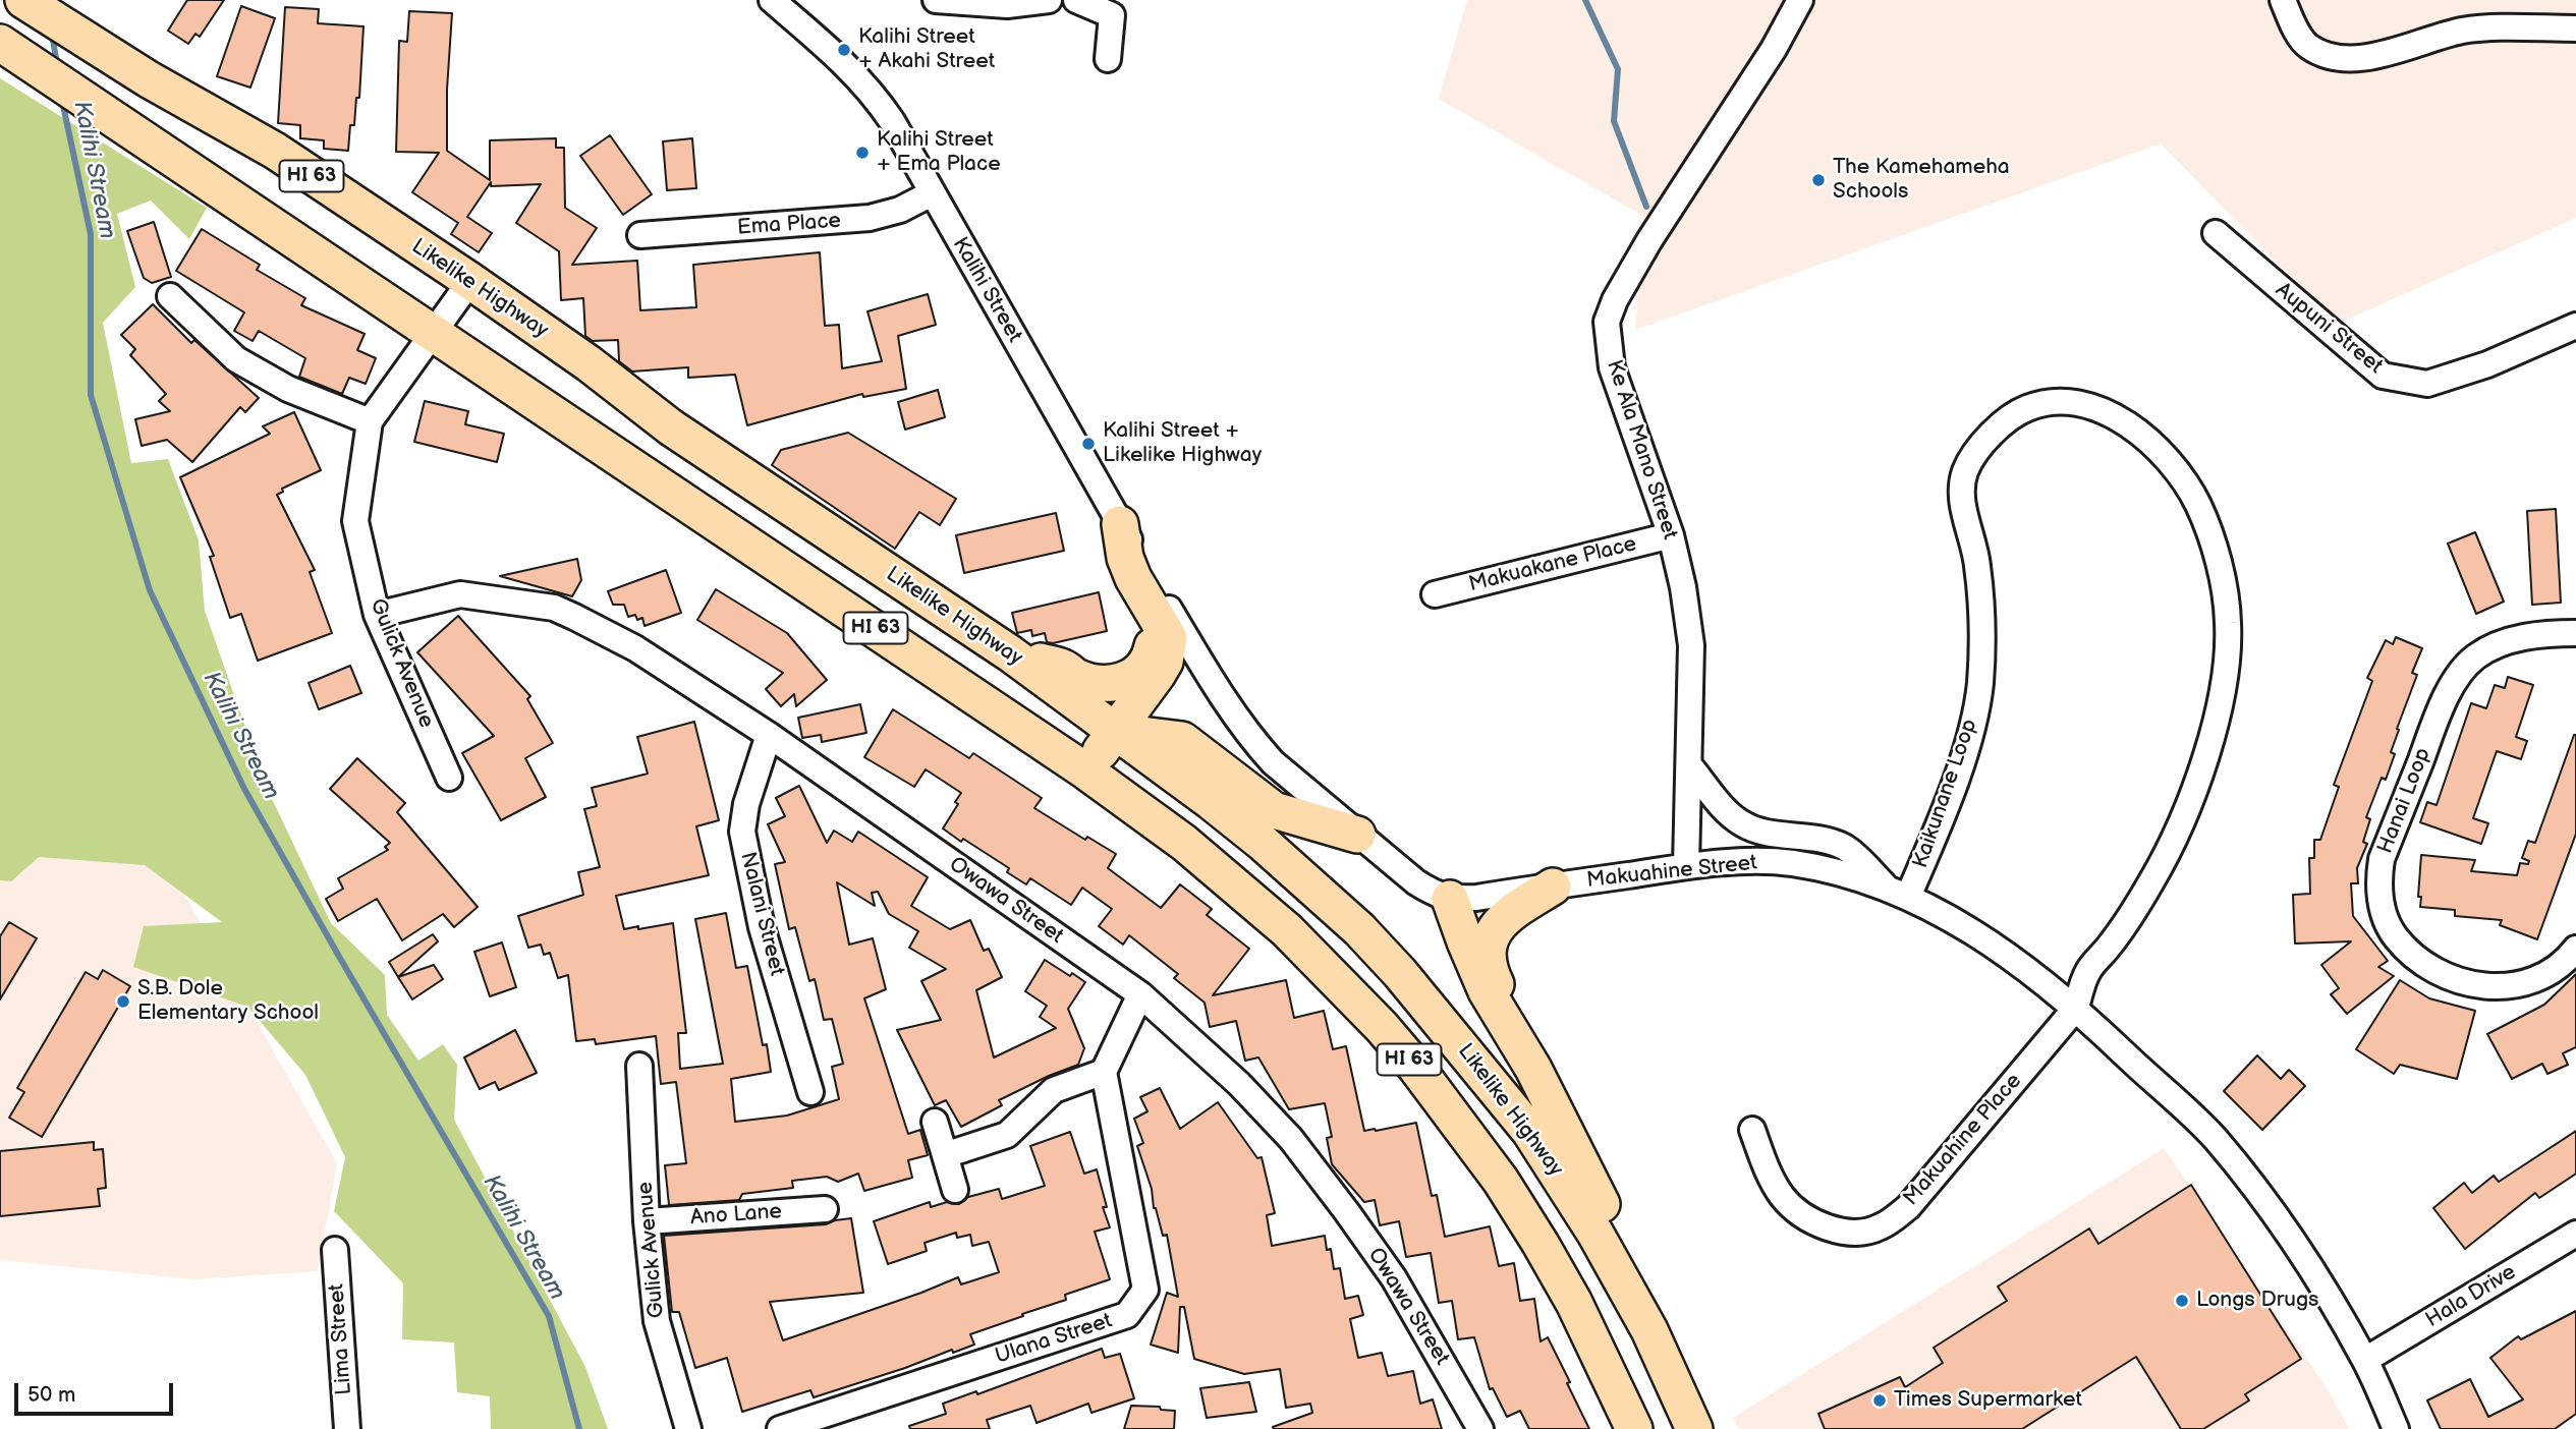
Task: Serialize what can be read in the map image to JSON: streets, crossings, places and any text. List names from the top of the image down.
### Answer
{
  "streets": {
    "highway": ["HI 63", "Likelike Highway"],
    "street": [
      "Ema Place",
      "Kalihi Street",
      "Aupuni Street",
      "Ke Ala Mano Street",
      "Makuakane Place",
      "Gulick Avenue",
      "Kaikunane Loop",
      "Hanai Loop",
      "Makuahine Street",
      "Owawa Street",
      "Nalani Street",
      "Makuahine Place",
      "Ano Lane",
      "Hala Drive",
      "Lima Street",
      "Ulana Street"
    ]
  },
  "crossings": [
    ["HI 63", "Gulick Avenue"],
    ["Ema Place", "Kalihi Street"],
    ["Likelike Highway", "Gulick Avenue"],
    ["Ke Ala Mano Street", "Makuakane Place"],
    ["Ke Ala Mano Street", "Makuahine Street"],
    ["Gulick Avenue", "Owawa Street"],
    ["Gulick Avenue", "Ano Lane"],
    ["Kaikunane Loop", "Makuahine Street"],
    ["Kaikunane Loop", "Makuahine Place"],
    ["Makuahine Street", "Makuahine Place"],
    ["Makuahine Street", "Hala Drive"],
    ["Owawa Street", "Nalani Street"]
  ],
  "water": ["Kalihi Stream"],
  "places": [
    "Kalihi Street + Akahi Street",
    "Kalihi Street + Ema Place",
    "The Kamehameha Schools",
    "Kalihi Street + Likelike Highway",
    "S.B. Dole Elementary School",
    "Longs Drugs",
    "Times Supermarket"
  ],
  "scale_bar": "50 m"
}
